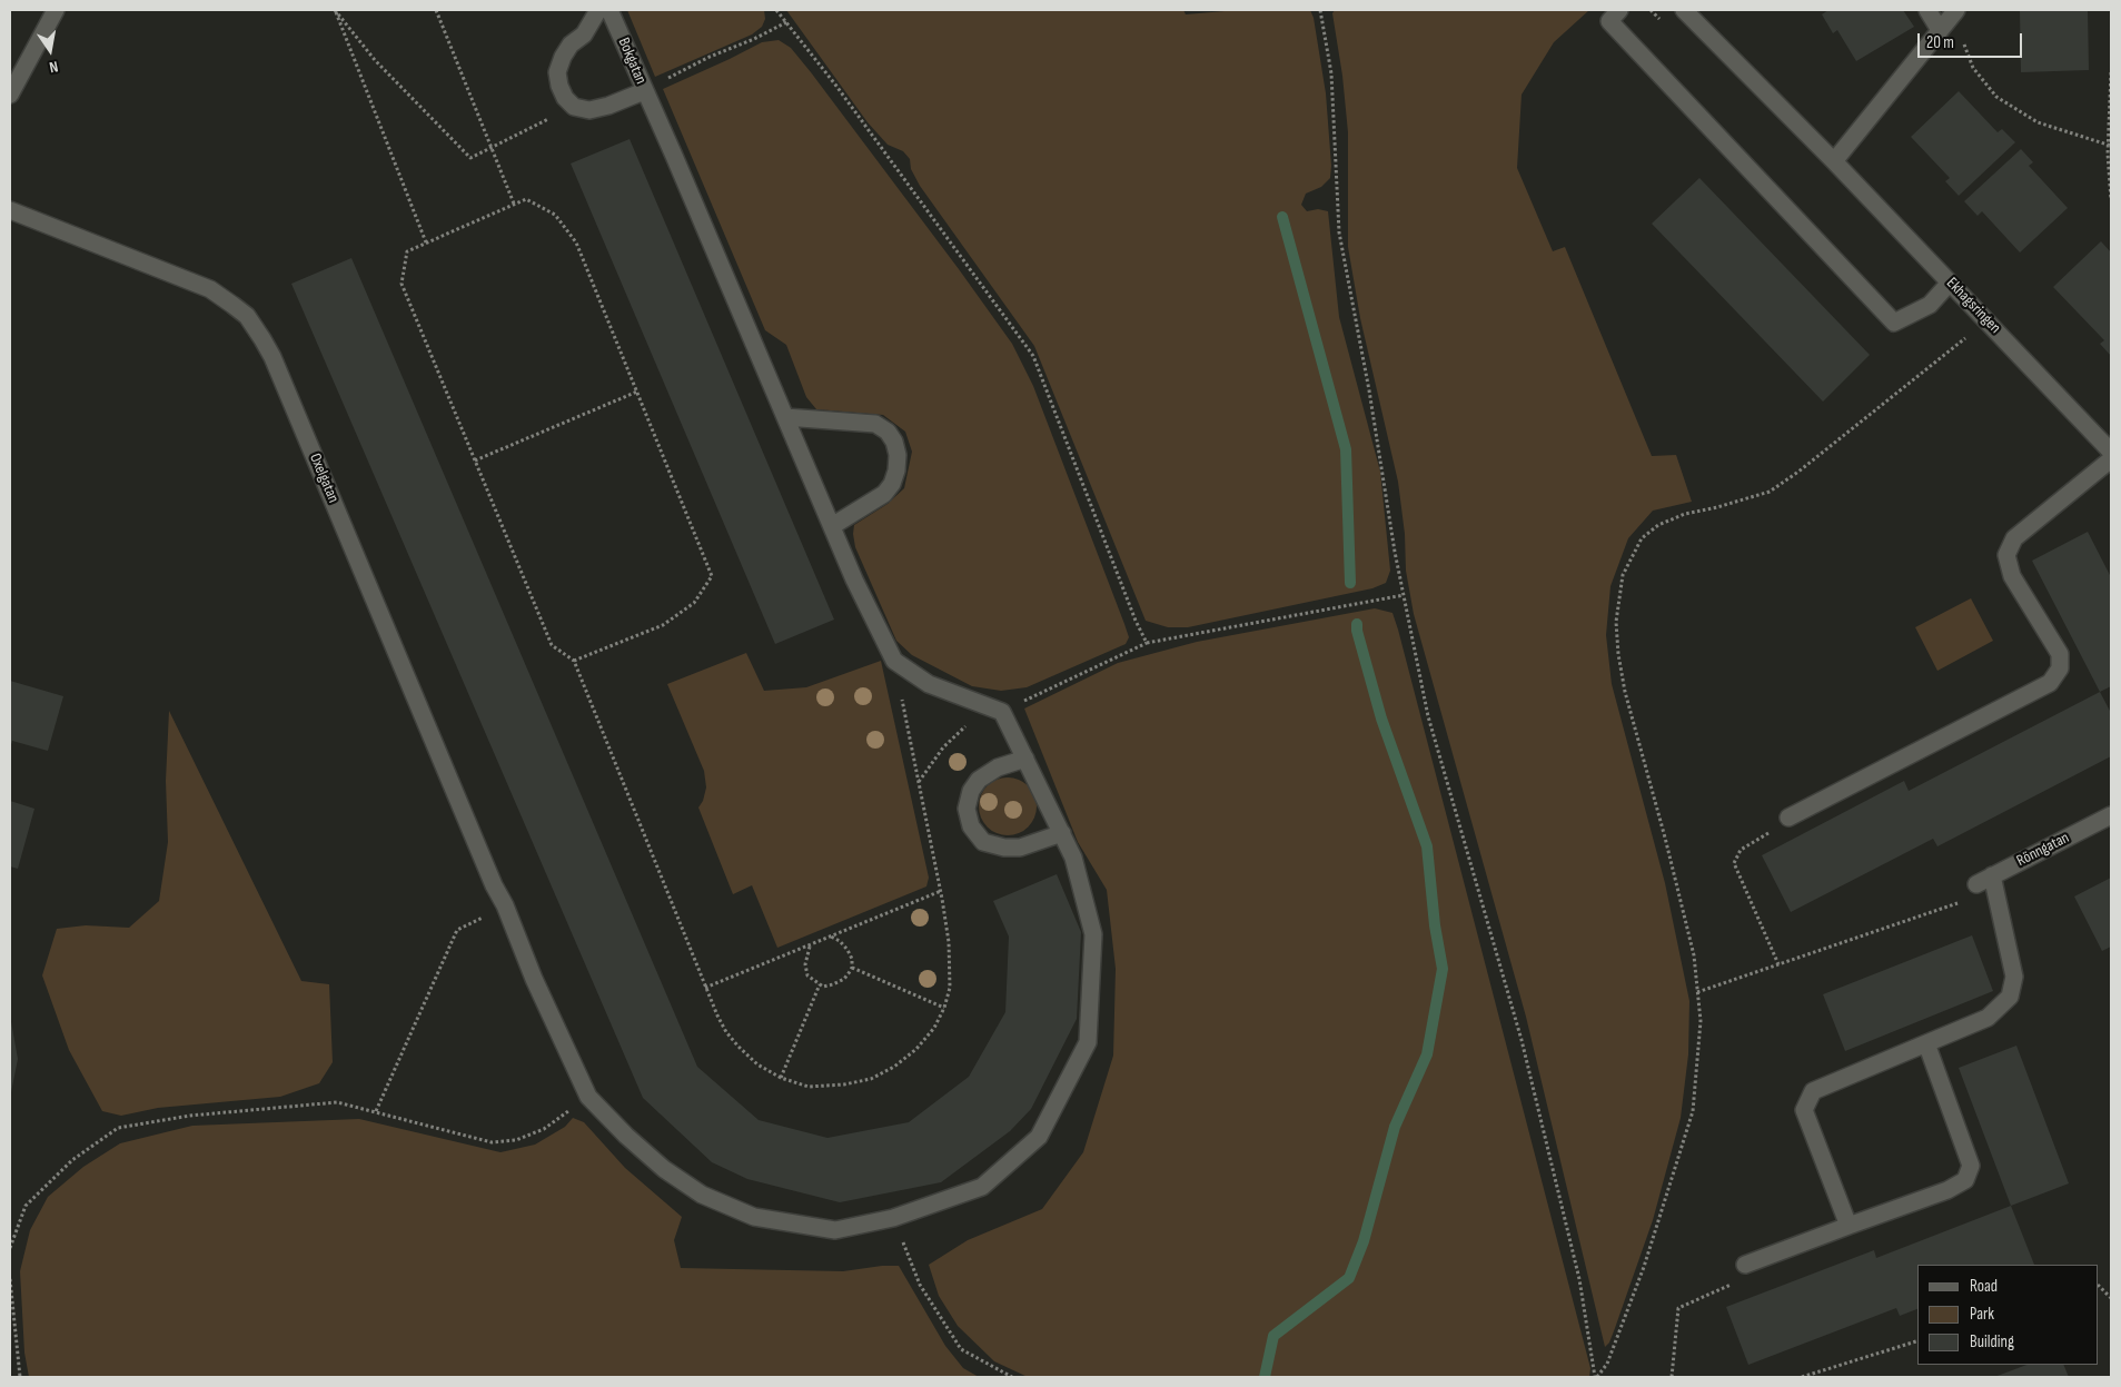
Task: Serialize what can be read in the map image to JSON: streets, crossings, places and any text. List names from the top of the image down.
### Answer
{
  "streets": {
    "street": [
      "Bokgatan",
      "Ekhagsringen",
      "Oxelgatan",
      "Rönngatan"
    ]
  },
  "legend": ["Road", "Park", "Building"],
  "scale_bar": "20 m",
  "north": "bottom"
}
